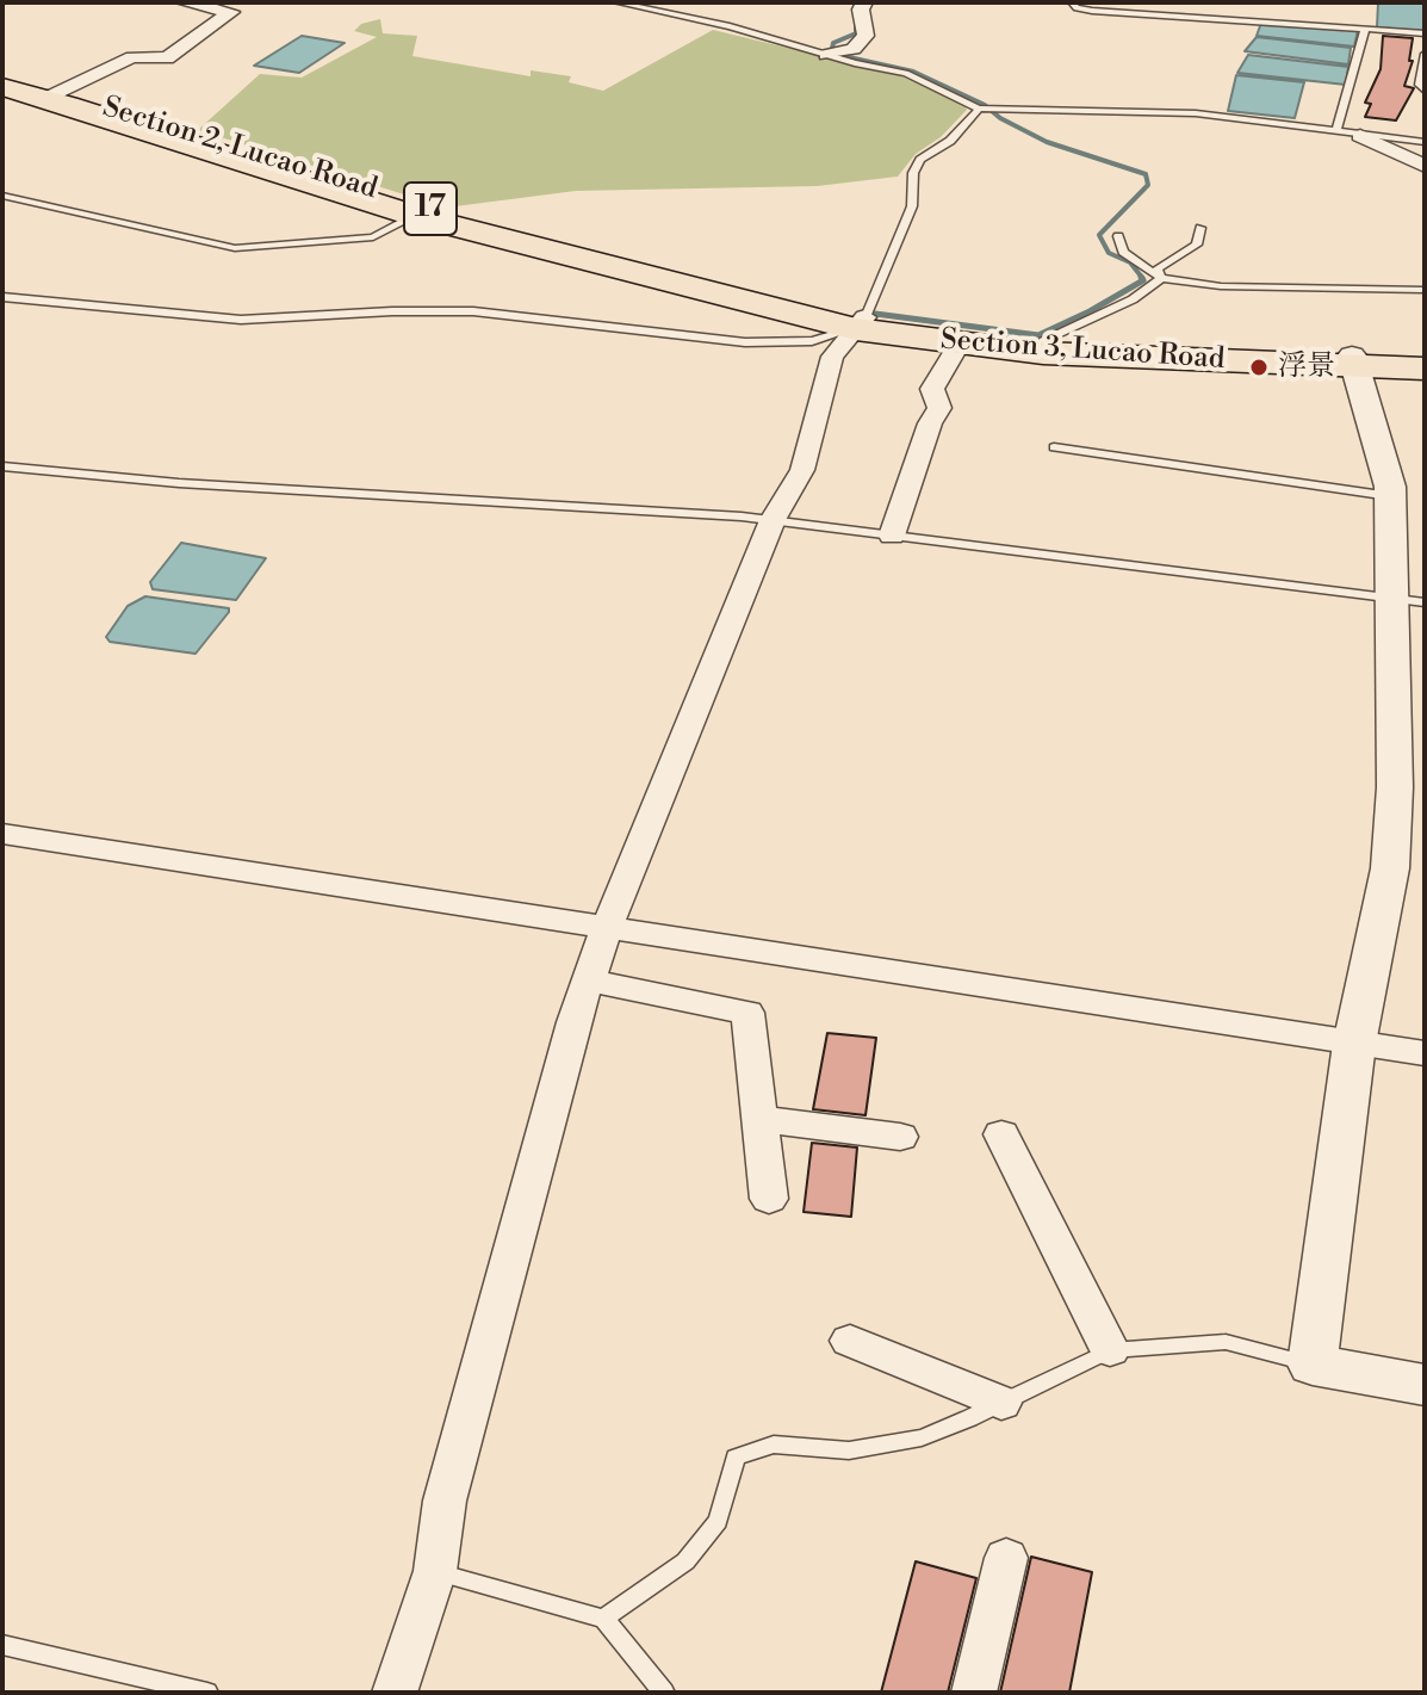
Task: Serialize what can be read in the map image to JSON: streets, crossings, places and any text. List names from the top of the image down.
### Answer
{
  "streets": {
    "main road": ["Section 2, Lucao Road", "17", "Section 3, Lucao Road"]
  },
  "crossings": [
    ["Section 2, Lucao Road", "Section 3, Lucao Road"]
  ],
  "places": ["浮景"]
}
